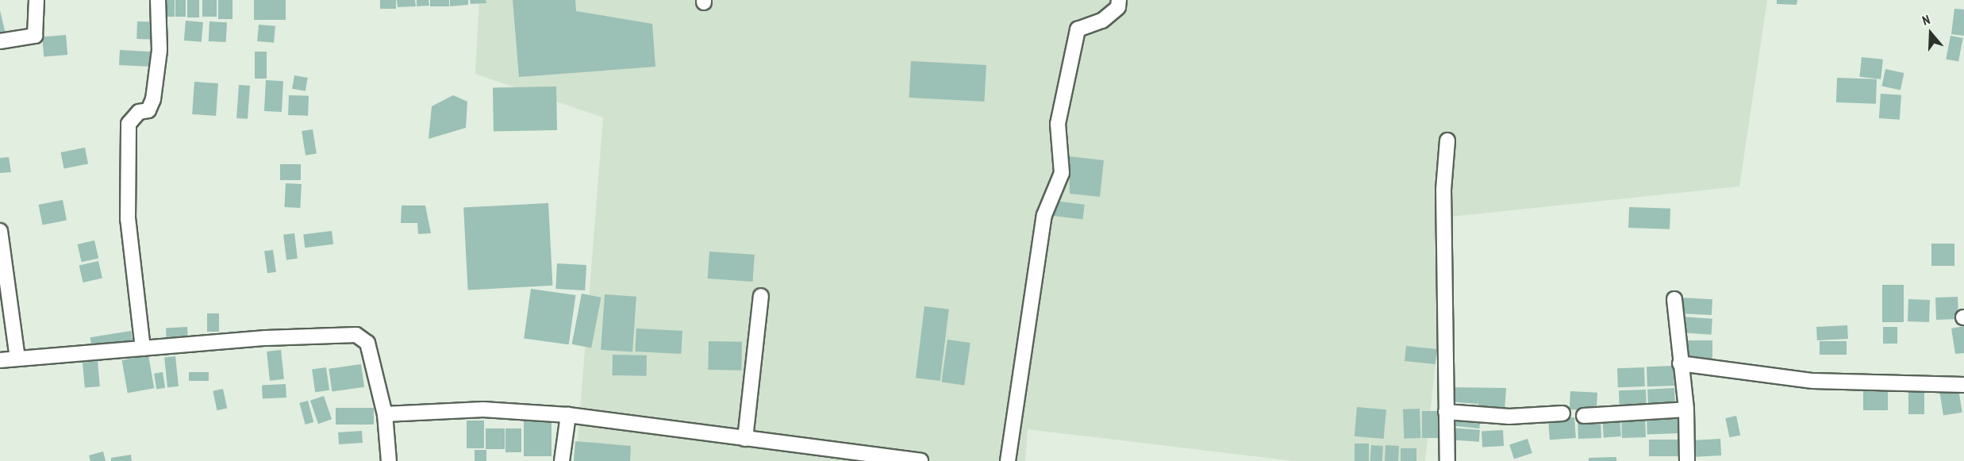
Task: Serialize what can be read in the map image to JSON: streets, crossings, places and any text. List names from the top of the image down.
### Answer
{
  "north": "top"
}
